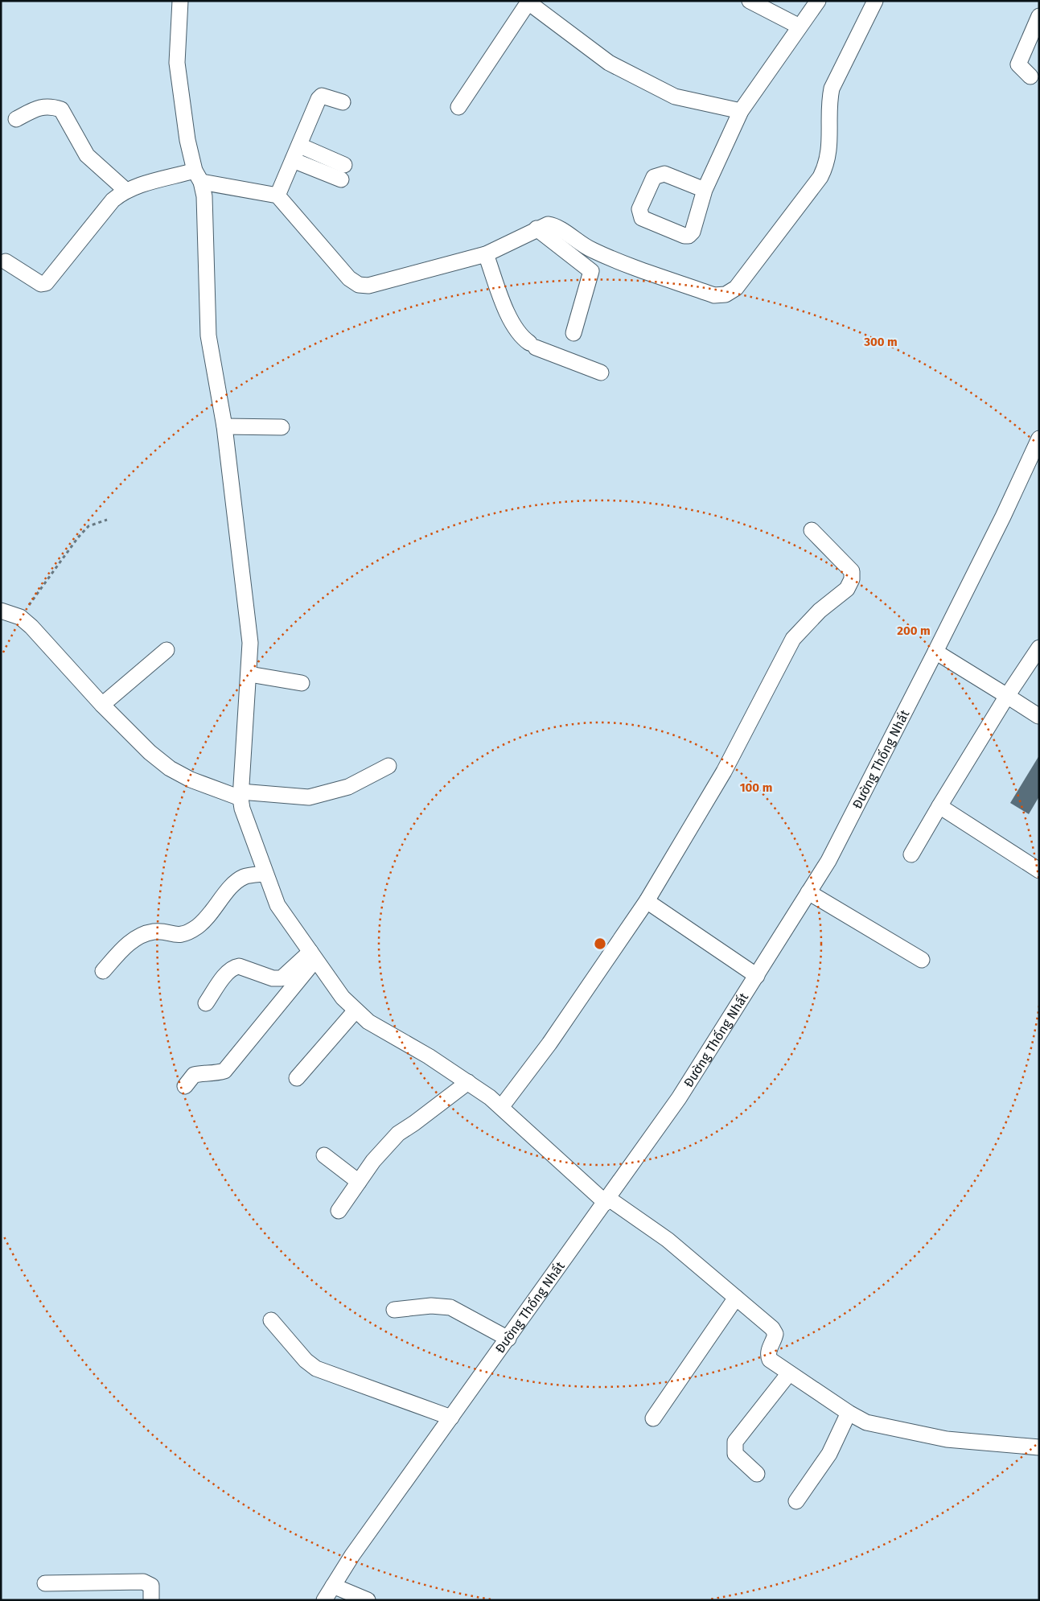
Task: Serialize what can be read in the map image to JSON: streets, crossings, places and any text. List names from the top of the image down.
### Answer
{
  "streets": {
    "street": ["Đường Thống Nhất"]
  },
  "rings": ["300 m", "200 m", "100 m"]
}
